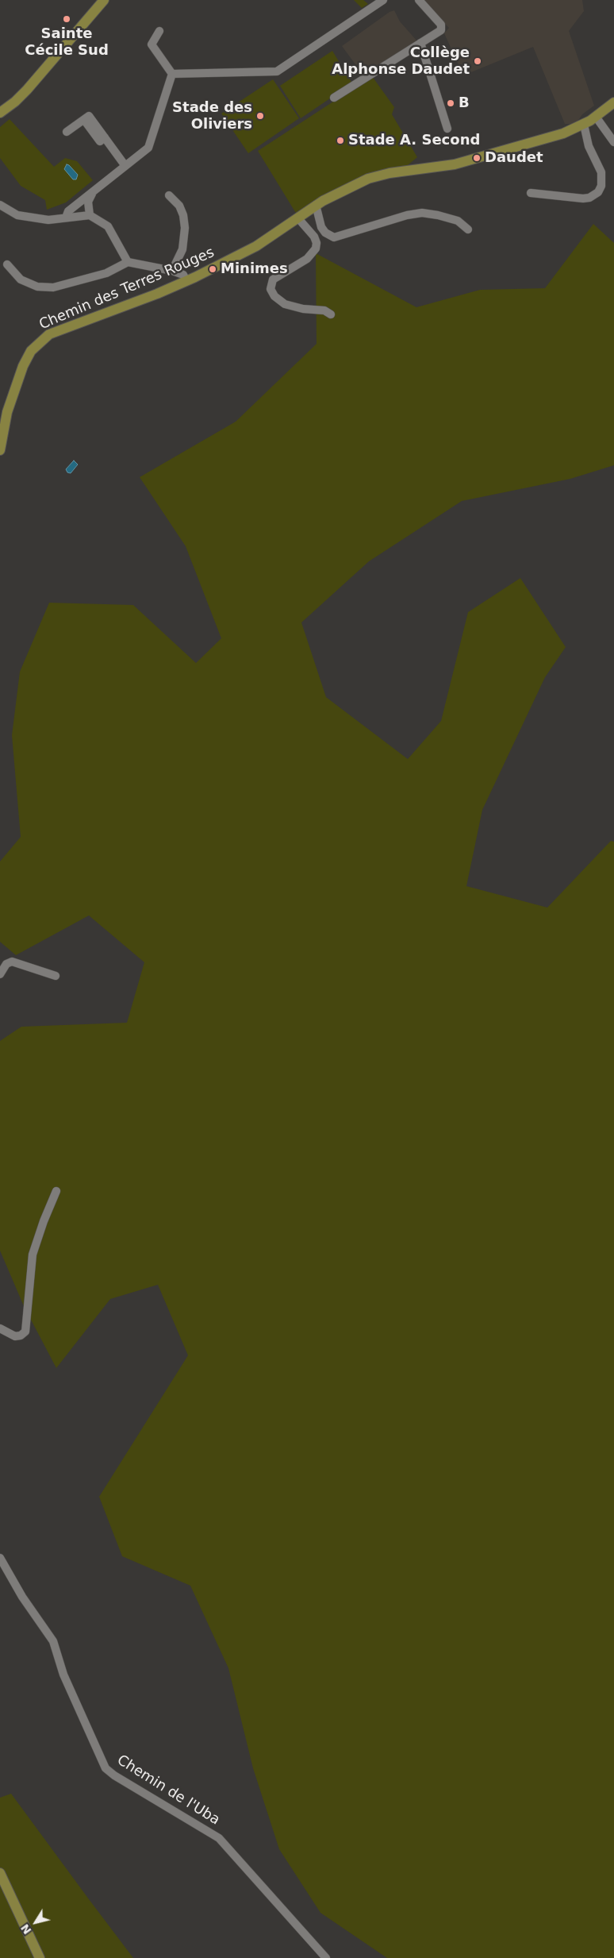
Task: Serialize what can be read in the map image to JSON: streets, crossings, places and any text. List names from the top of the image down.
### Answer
{
  "streets": {
    "main road": ["Chemin des Terres Rouges"],
    "street": ["Chemin de l'Uba"]
  },
  "places": [
    "Sainte Cécile Sud",
    "Collège Alphonse Daudet",
    "B",
    "Stade des Oliviers",
    "Stade A. Second",
    "Daudet",
    "Minimes"
  ],
  "north": "bottom left"
}
